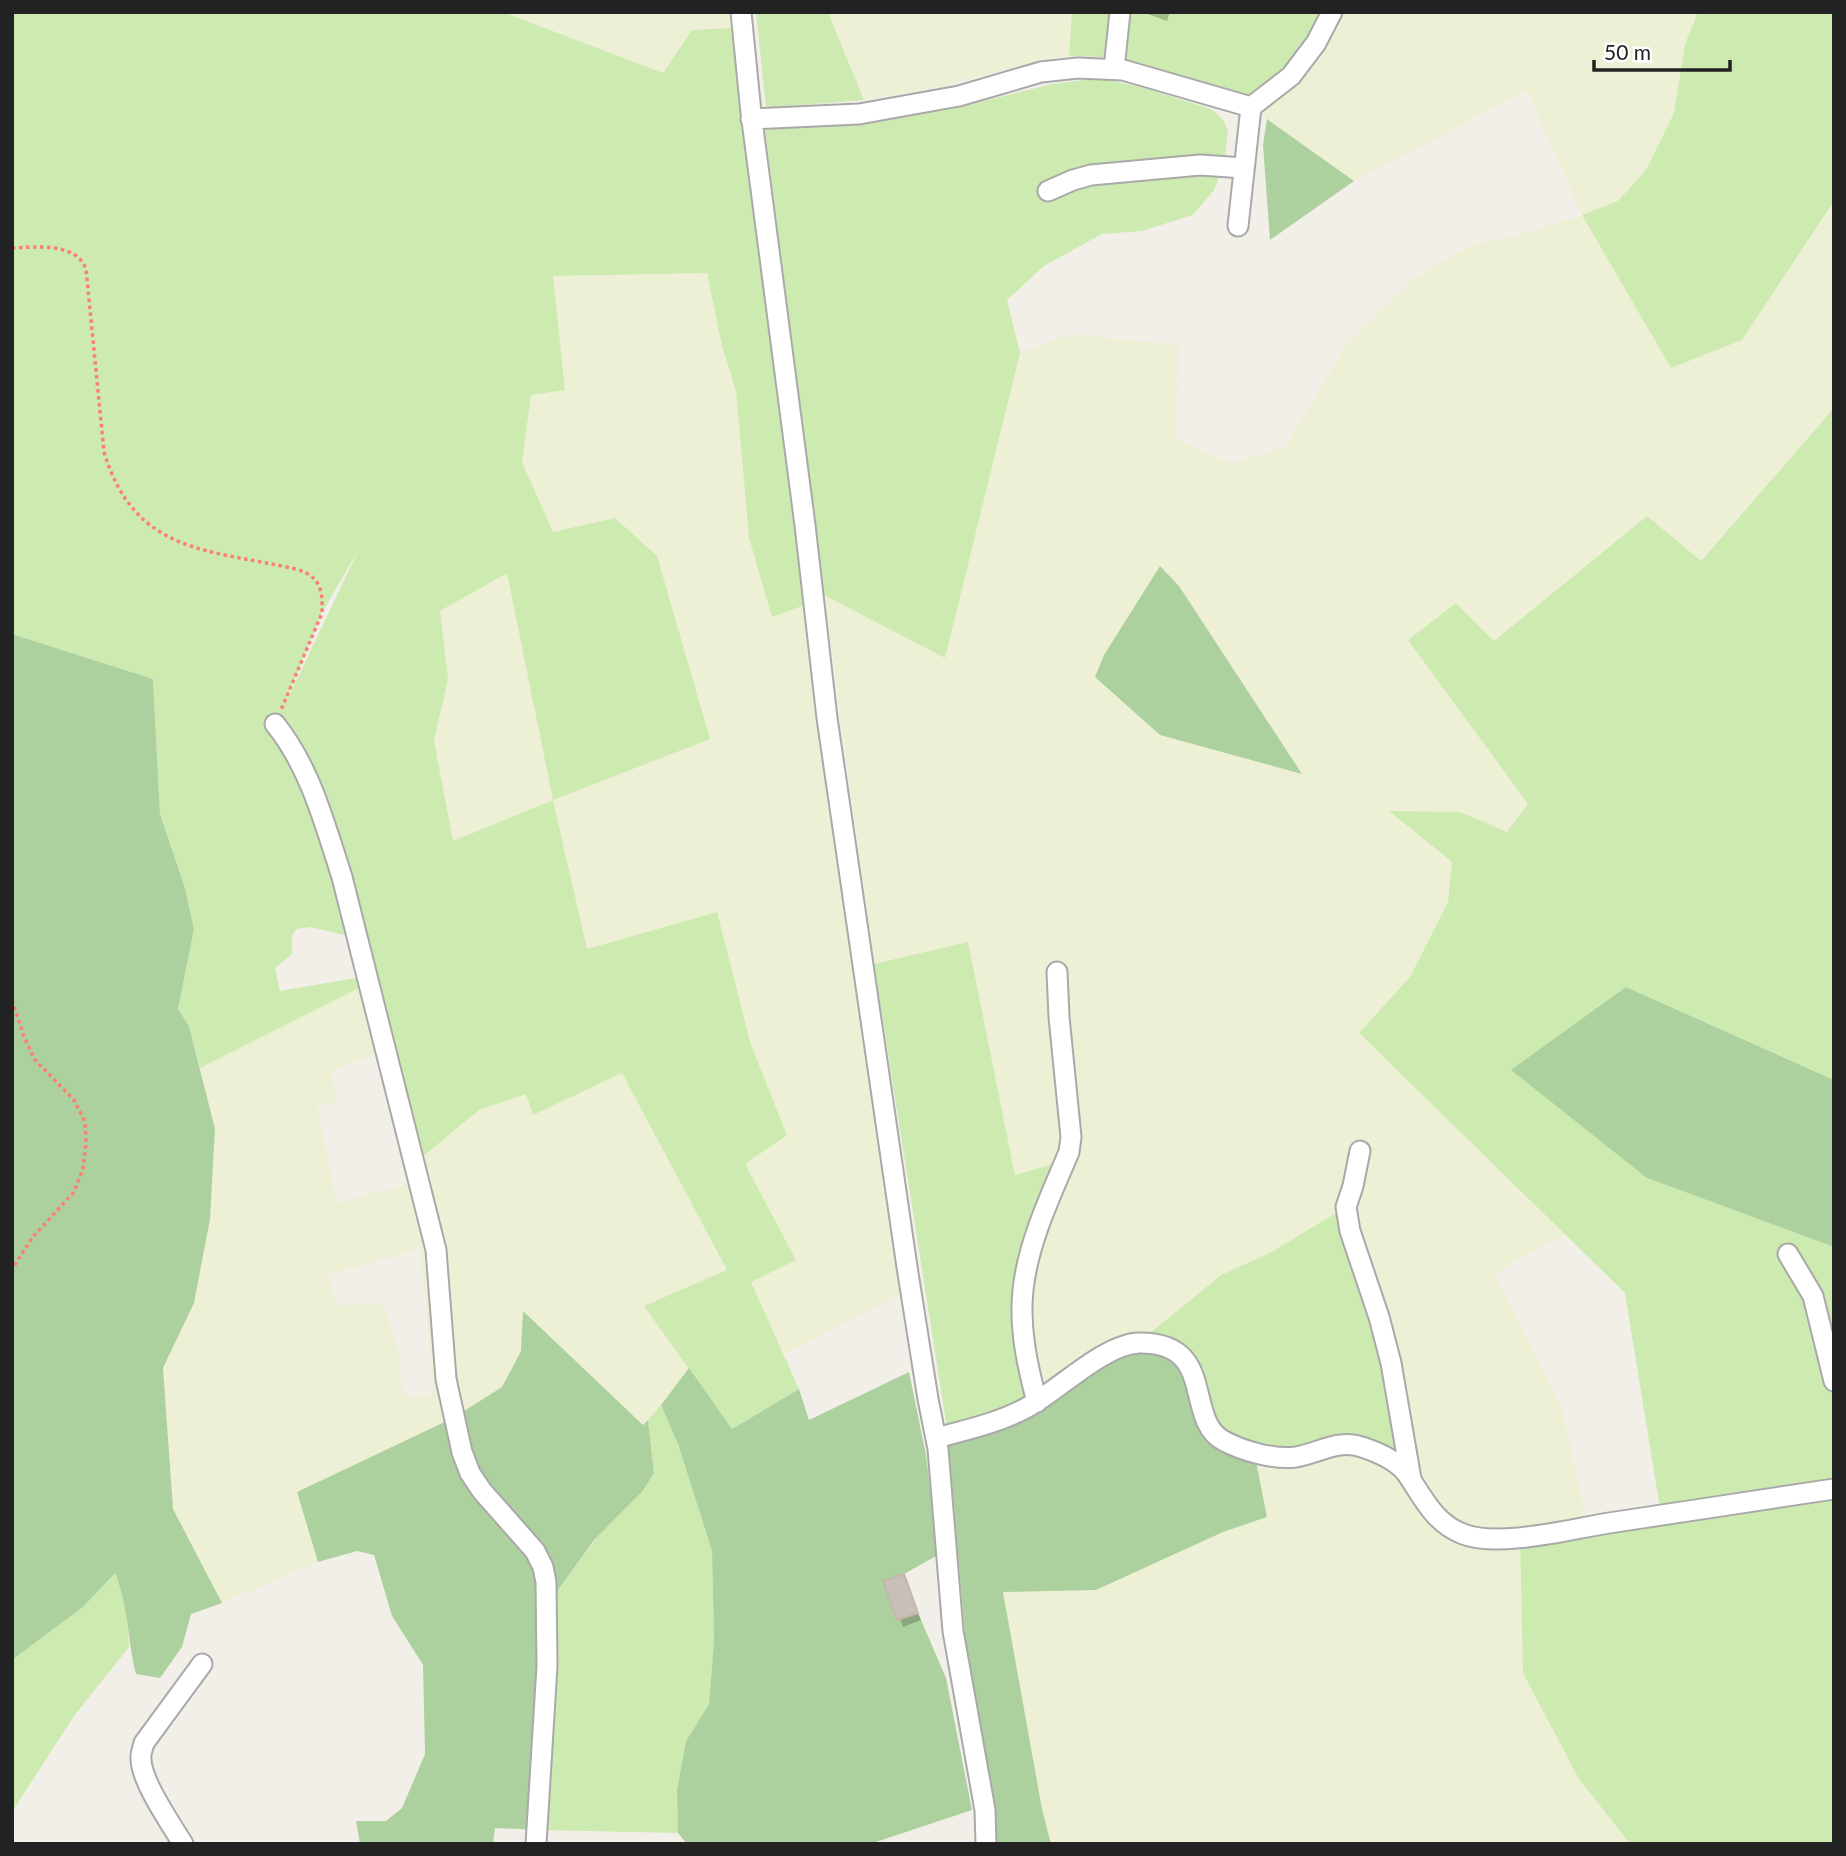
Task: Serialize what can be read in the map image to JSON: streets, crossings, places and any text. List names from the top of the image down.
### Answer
{
  "scale_bar": "50 m"
}
